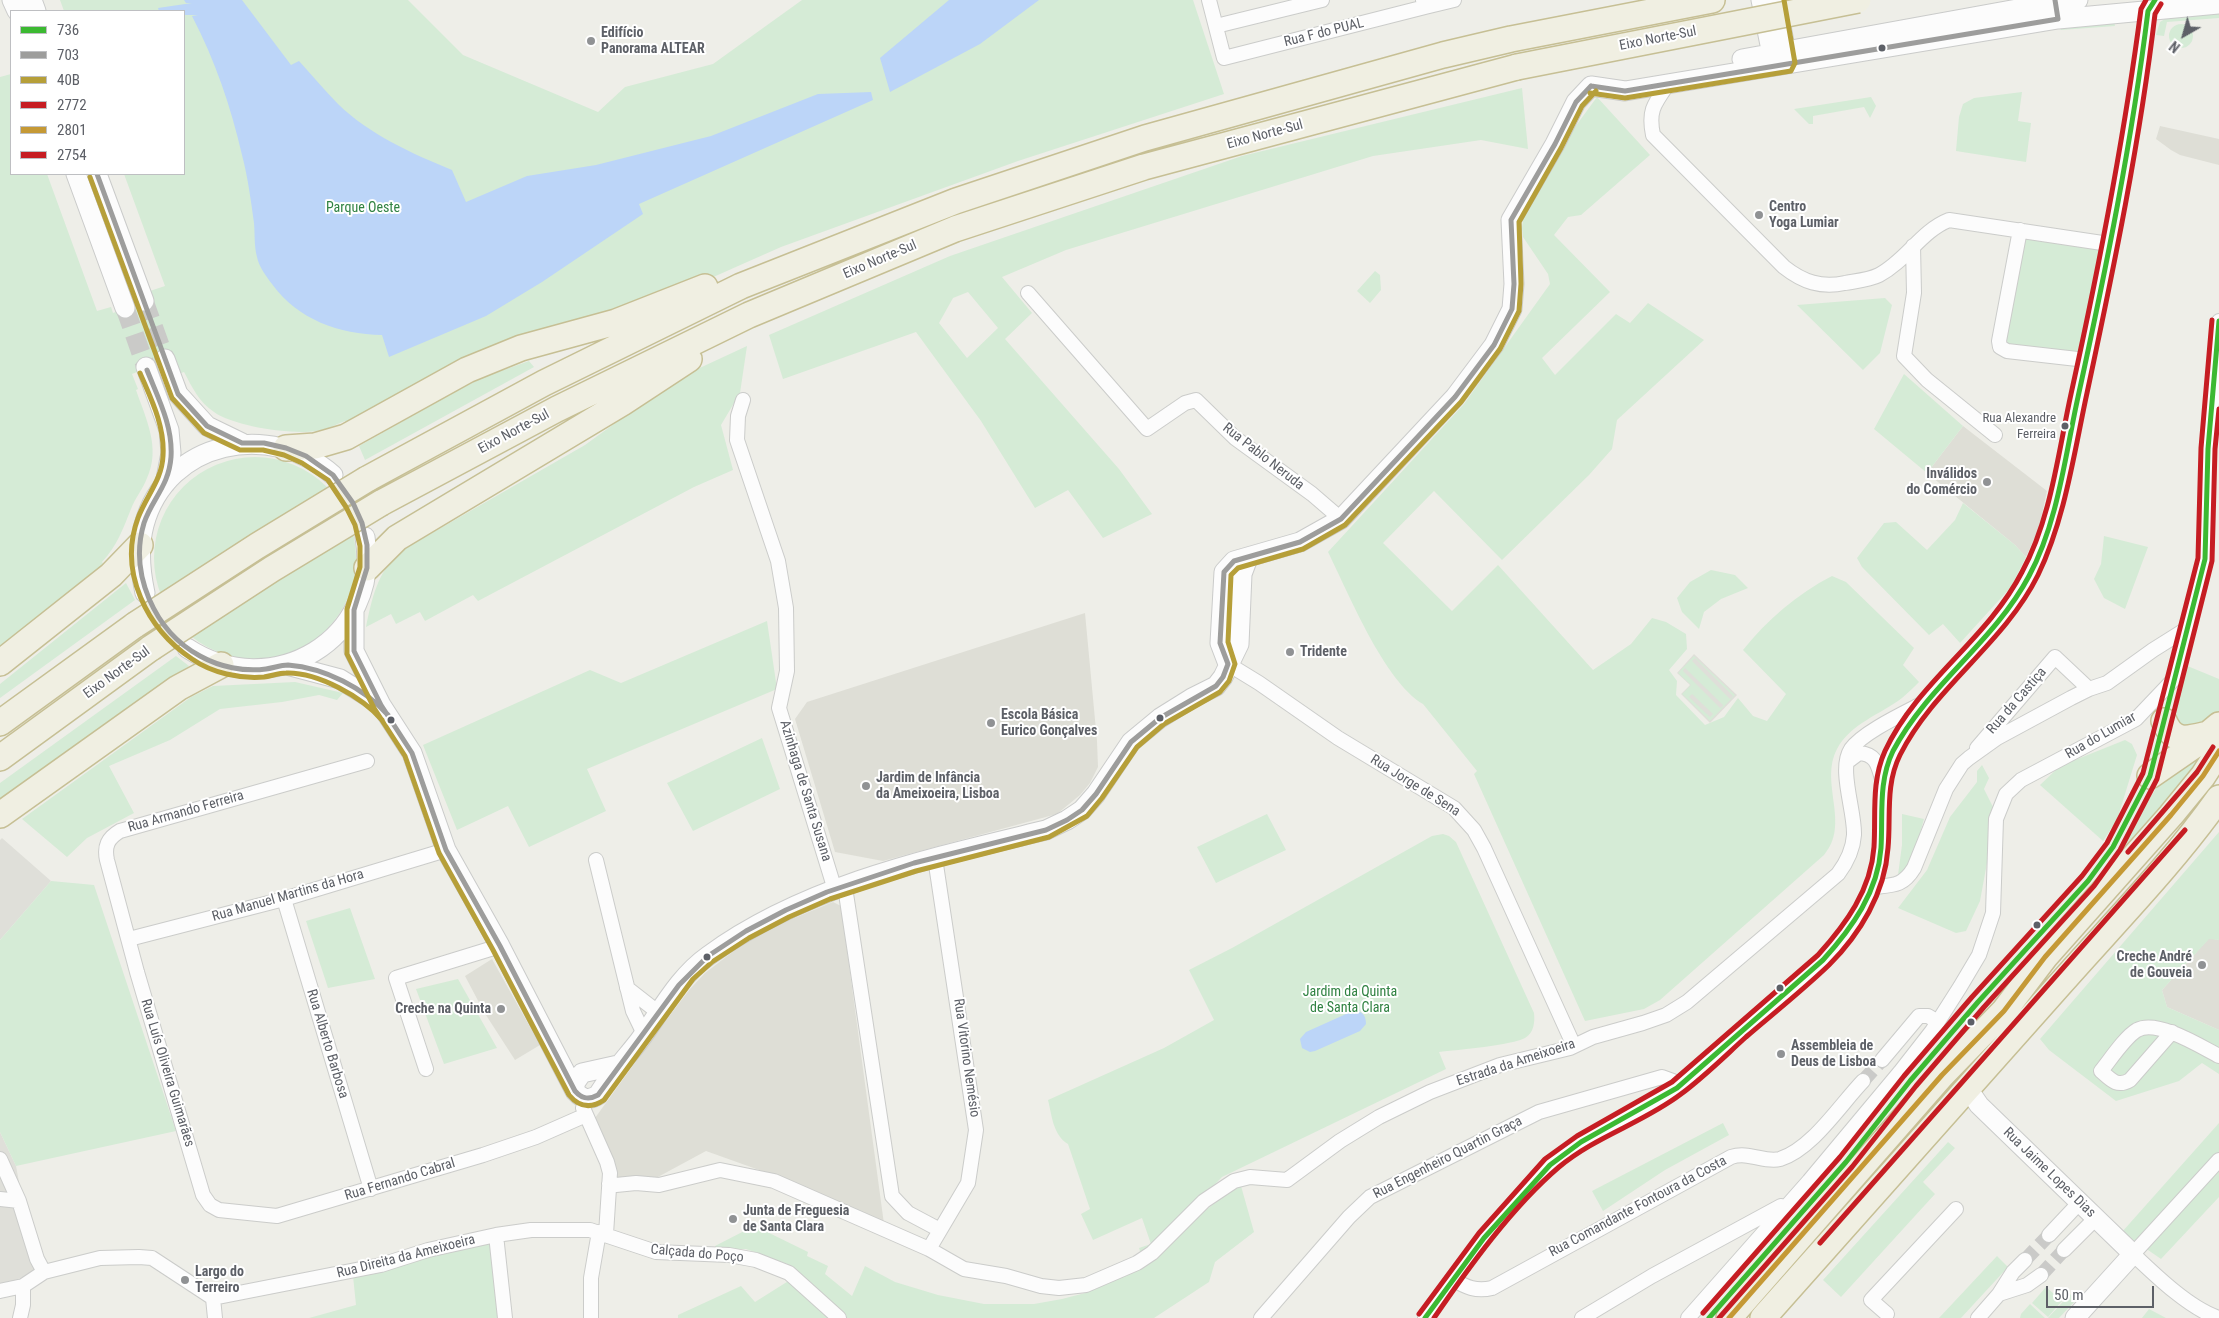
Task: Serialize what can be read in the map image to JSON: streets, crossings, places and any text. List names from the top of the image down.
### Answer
{
  "streets": {
    "highway": ["Eixo Norte-Sul"],
    "street": [
      "Rua F do PUAL",
      "Rua Pablo Neruda",
      "Rua da Castiça",
      "Rua do Lumiar",
      "Rua Jorge de Sena",
      "Azinhaga de Santa Susana",
      "Rua Armando Ferreira",
      "Rua Manuel Martins da Hora",
      "Rua Alberto Barbosa",
      "Rua Vitorino Nemésio",
      "Estrada da Ameixoeira",
      "Rua Luís Oliveira Guimarães",
      "Rua Engenheiro Quartin Graça",
      "Rua Jaime Lopes Dias",
      "Rua Fernando Cabral",
      "Rua Comandante Fontoura da Costa",
      "Calçada do Poço",
      "Rua Direita da Ameixoeira"
    ]
  },
  "crossings": [
    ["Rua da Castiça", "Rua do Lumiar"],
    ["Rua Jorge de Sena", "Estrada da Ameixoeira"],
    ["Azinhaga de Santa Susana", "Rua Vitorino Nemésio"],
    ["Rua Armando Ferreira", "Rua Manuel Martins da Hora"],
    ["Rua Armando Ferreira", "Rua Luís Oliveira Guimarães"],
    ["Rua Manuel Martins da Hora", "Rua Alberto Barbosa"],
    ["Rua Manuel Martins da Hora", "Rua Luís Oliveira Guimarães"],
    ["Rua Alberto Barbosa", "Rua Fernando Cabral"],
    ["Rua Vitorino Nemésio", "Estrada da Ameixoeira"],
    ["Rua Luís Oliveira Guimarães", "Rua Fernando Cabral"],
    ["Calçada do Poço", "Rua Direita da Ameixoeira"]
  ],
  "parks": ["Parque Oeste", "Jardim da Quinta de Santa Clara"],
  "places": [
    "Edifício Panorama ALTEAR",
    "Centro Yoga Lumiar",
    "Rua Alexandre Ferreira",
    "Inválidos do Comércio",
    "Tridente",
    "Escola Básica Eurico Gonçalves",
    "Jardim de Infância da Ameixoeira, Lisboa",
    "Creche André de Gouveia",
    "Creche na Quinta",
    "Assembleia de Deus de Lisboa",
    "Junta de Freguesia de Santa Clara",
    "Largo do Terreiro"
  ],
  "lines": [
    "transit line 736",
    "transit line 703",
    "transit line 40B",
    "transit line 2754",
    "transit line 2772",
    "transit line 2801"
  ],
  "legend": [
    "736",
    "703",
    "40B",
    "2772",
    "2801",
    "2754"
  ],
  "scale_bar": "50 m",
  "north": "bottom left"
}
